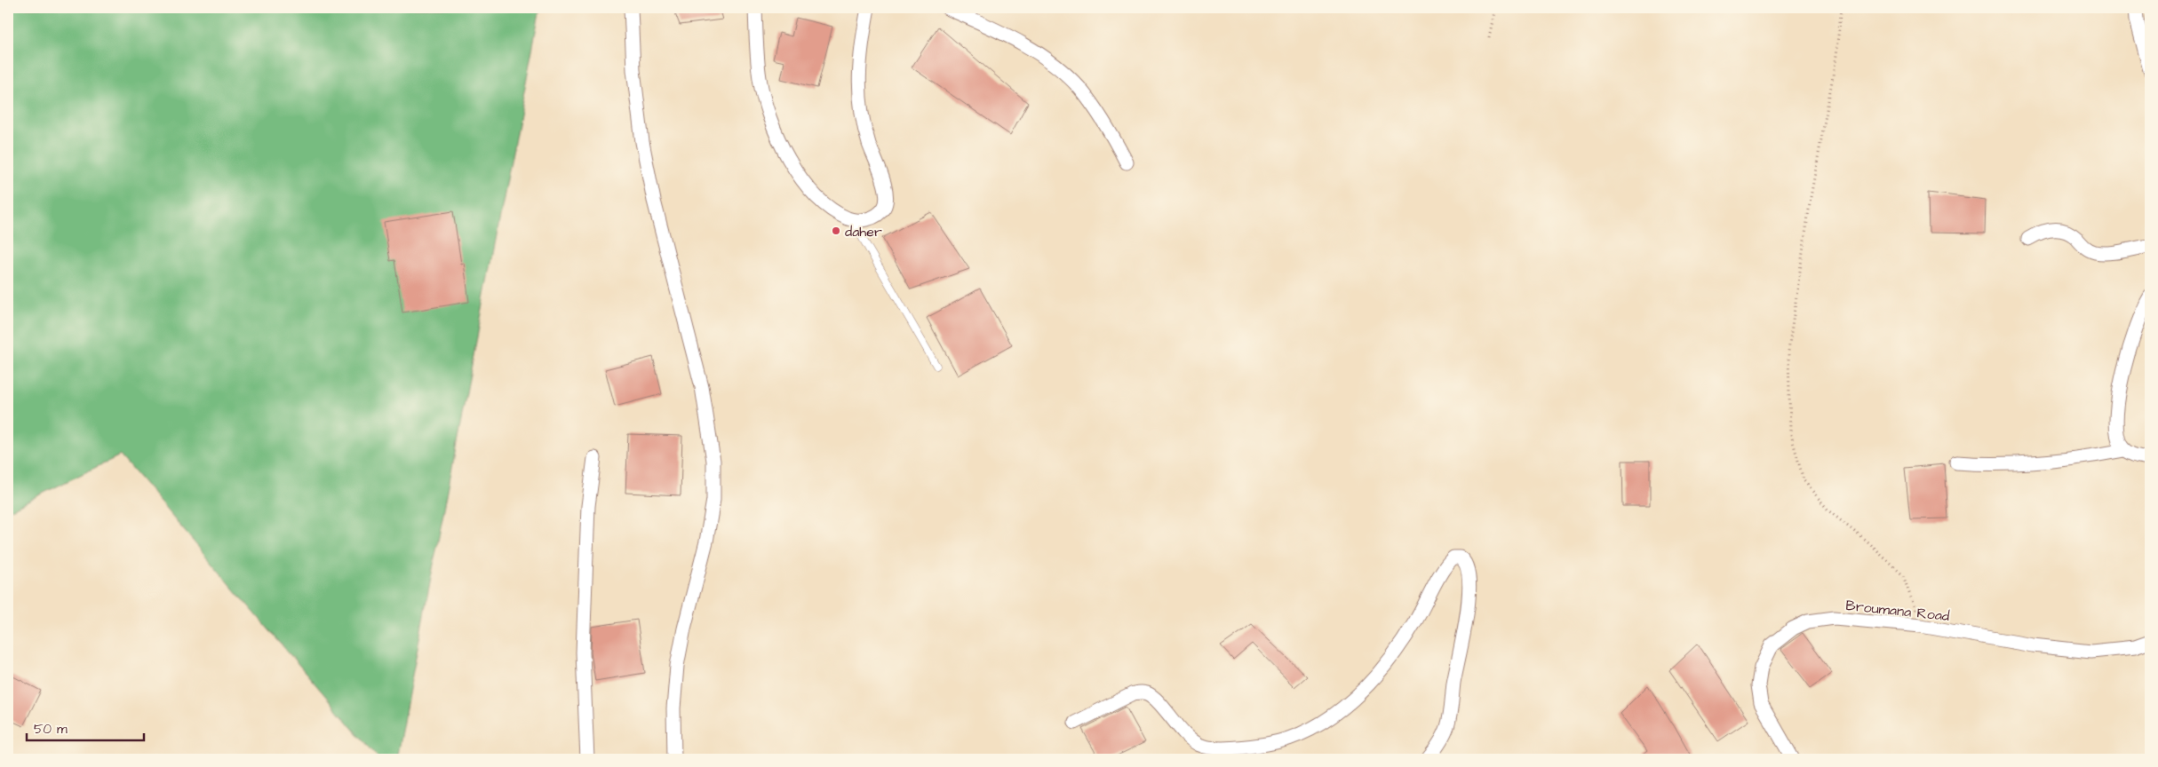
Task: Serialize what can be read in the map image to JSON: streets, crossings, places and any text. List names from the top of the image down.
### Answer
{
  "streets": {
    "street": ["Broumana Road"]
  },
  "places": ["daher"],
  "scale_bar": "50 m"
}
